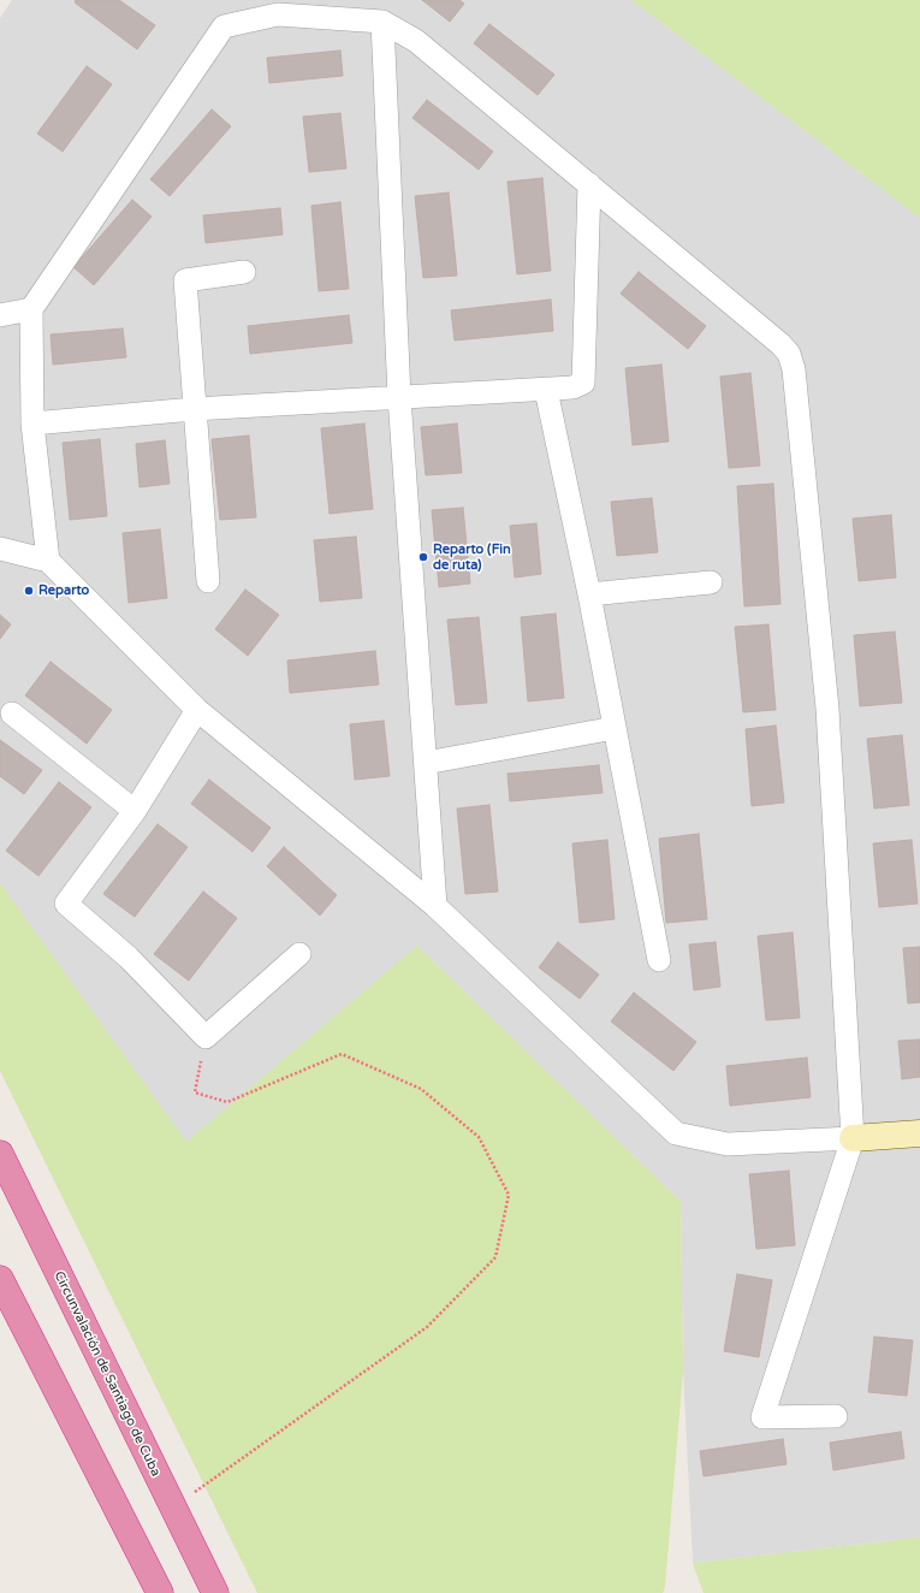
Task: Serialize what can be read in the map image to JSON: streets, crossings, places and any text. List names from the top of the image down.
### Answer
{
  "streets": {
    "highway": ["Circunvalación de Santiago de Cuba"]
  },
  "places": ["Reparto (Fin de ruta)", "Reparto"]
}
